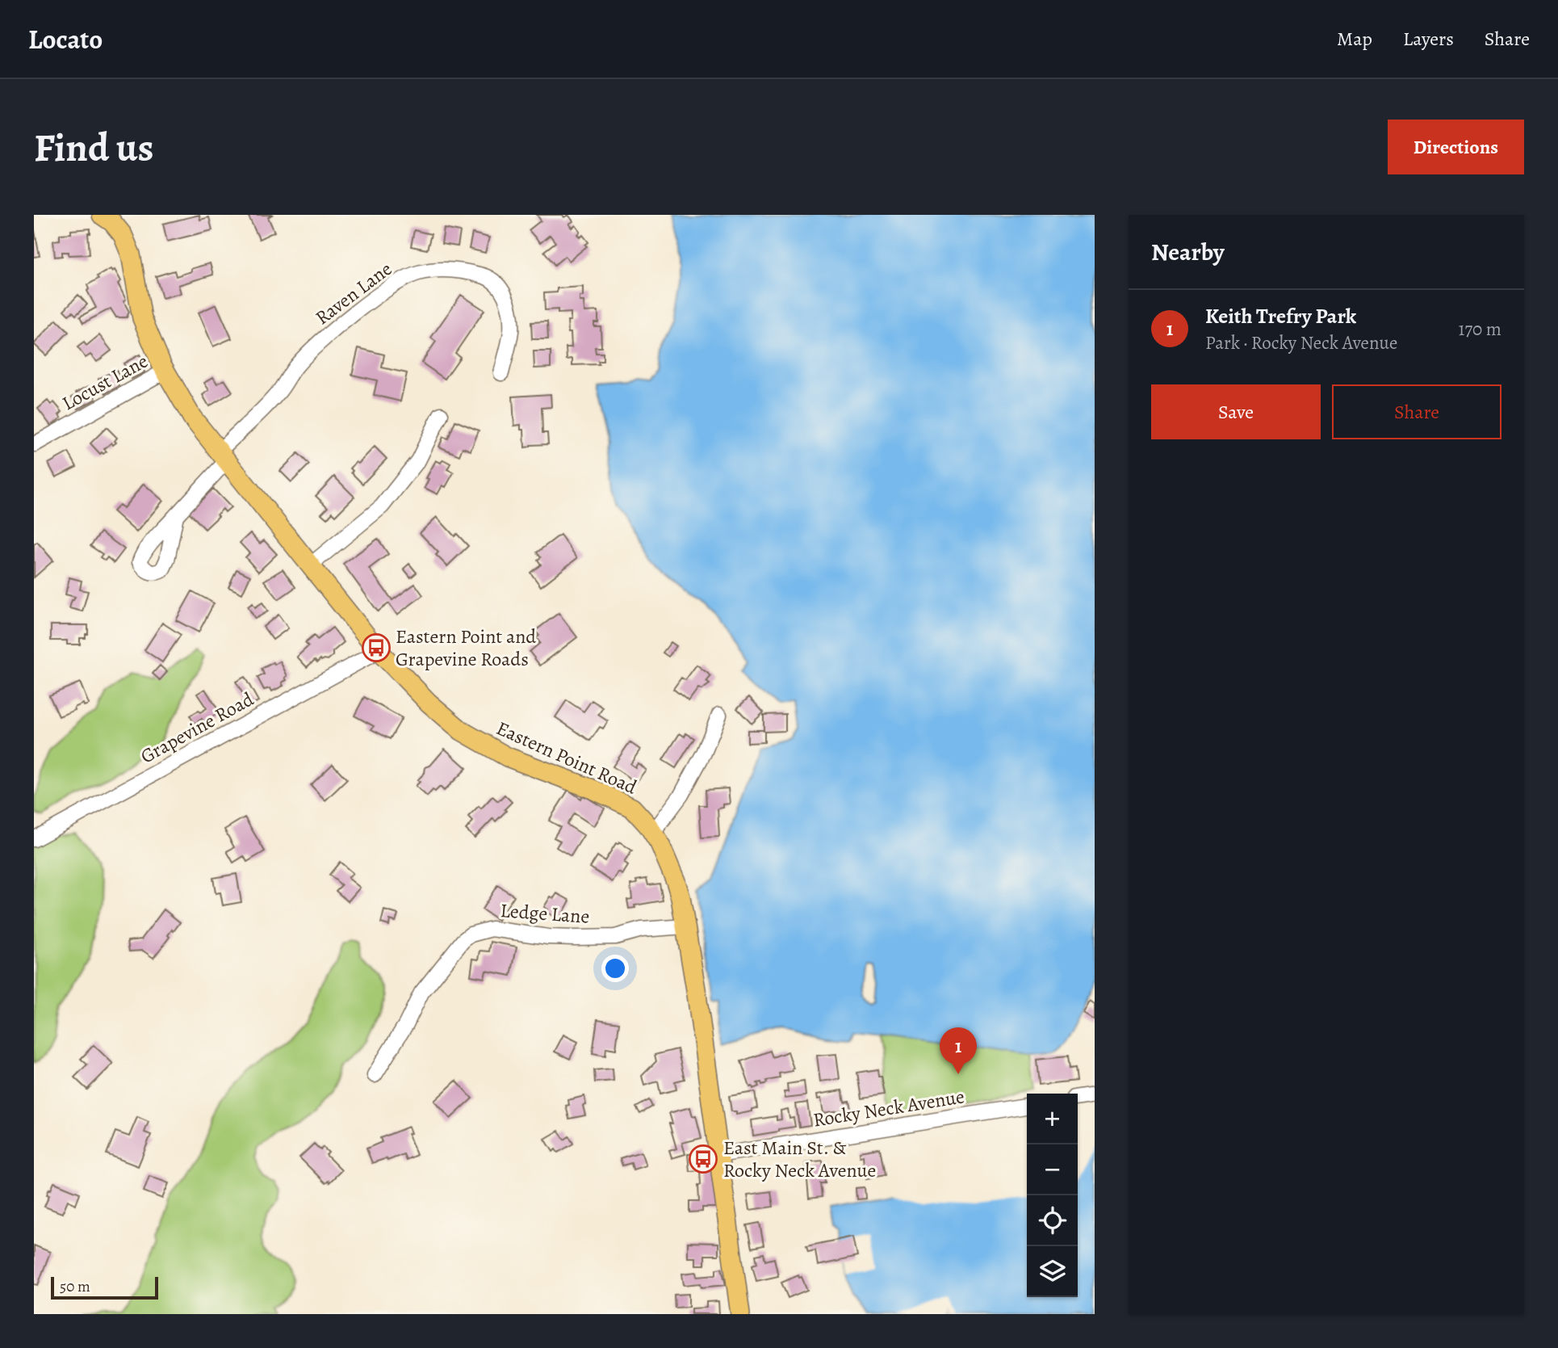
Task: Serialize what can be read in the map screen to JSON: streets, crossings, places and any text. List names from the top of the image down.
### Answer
{
  "streets": {
    "main road": ["Eastern Point Road"],
    "street": [
      "Raven Lane",
      "Locust Lane",
      "Grapevine Road",
      "Ledge Lane",
      "Rocky Neck Avenue"
    ]
  },
  "crossings": [
    ["Raven Lane", "Eastern Point Road"],
    ["Locust Lane", "Eastern Point Road"],
    ["Grapevine Road", "Eastern Point Road"],
    ["Eastern Point Road", "Ledge Lane"],
    ["Eastern Point Road", "Rocky Neck Avenue"]
  ],
  "places": {
    "bus stop": ["Eastern Point and Grapevine Roads", "East Main St. & Rocky Neck Avenue"]
  },
  "scale_bar": "50 m",
  "page": {
    "header": "Locato",
    "nav": ["Map", "Layers", "Share"],
    "buttons": [
      "Directions",
      ["Save", "Share"]
    ],
    "title": "Find us",
    "heading": "Nearby",
    "list": [
      {
        "mark": "1",
        "name": "Keith Trefry Park",
        "note": "Park · Rocky Neck Avenue",
        "value": "170 m"
      }
    ],
    "pins": "1",
    "map_buttons": ["+", "−"],
    "scale": "50 m"
  }
}
